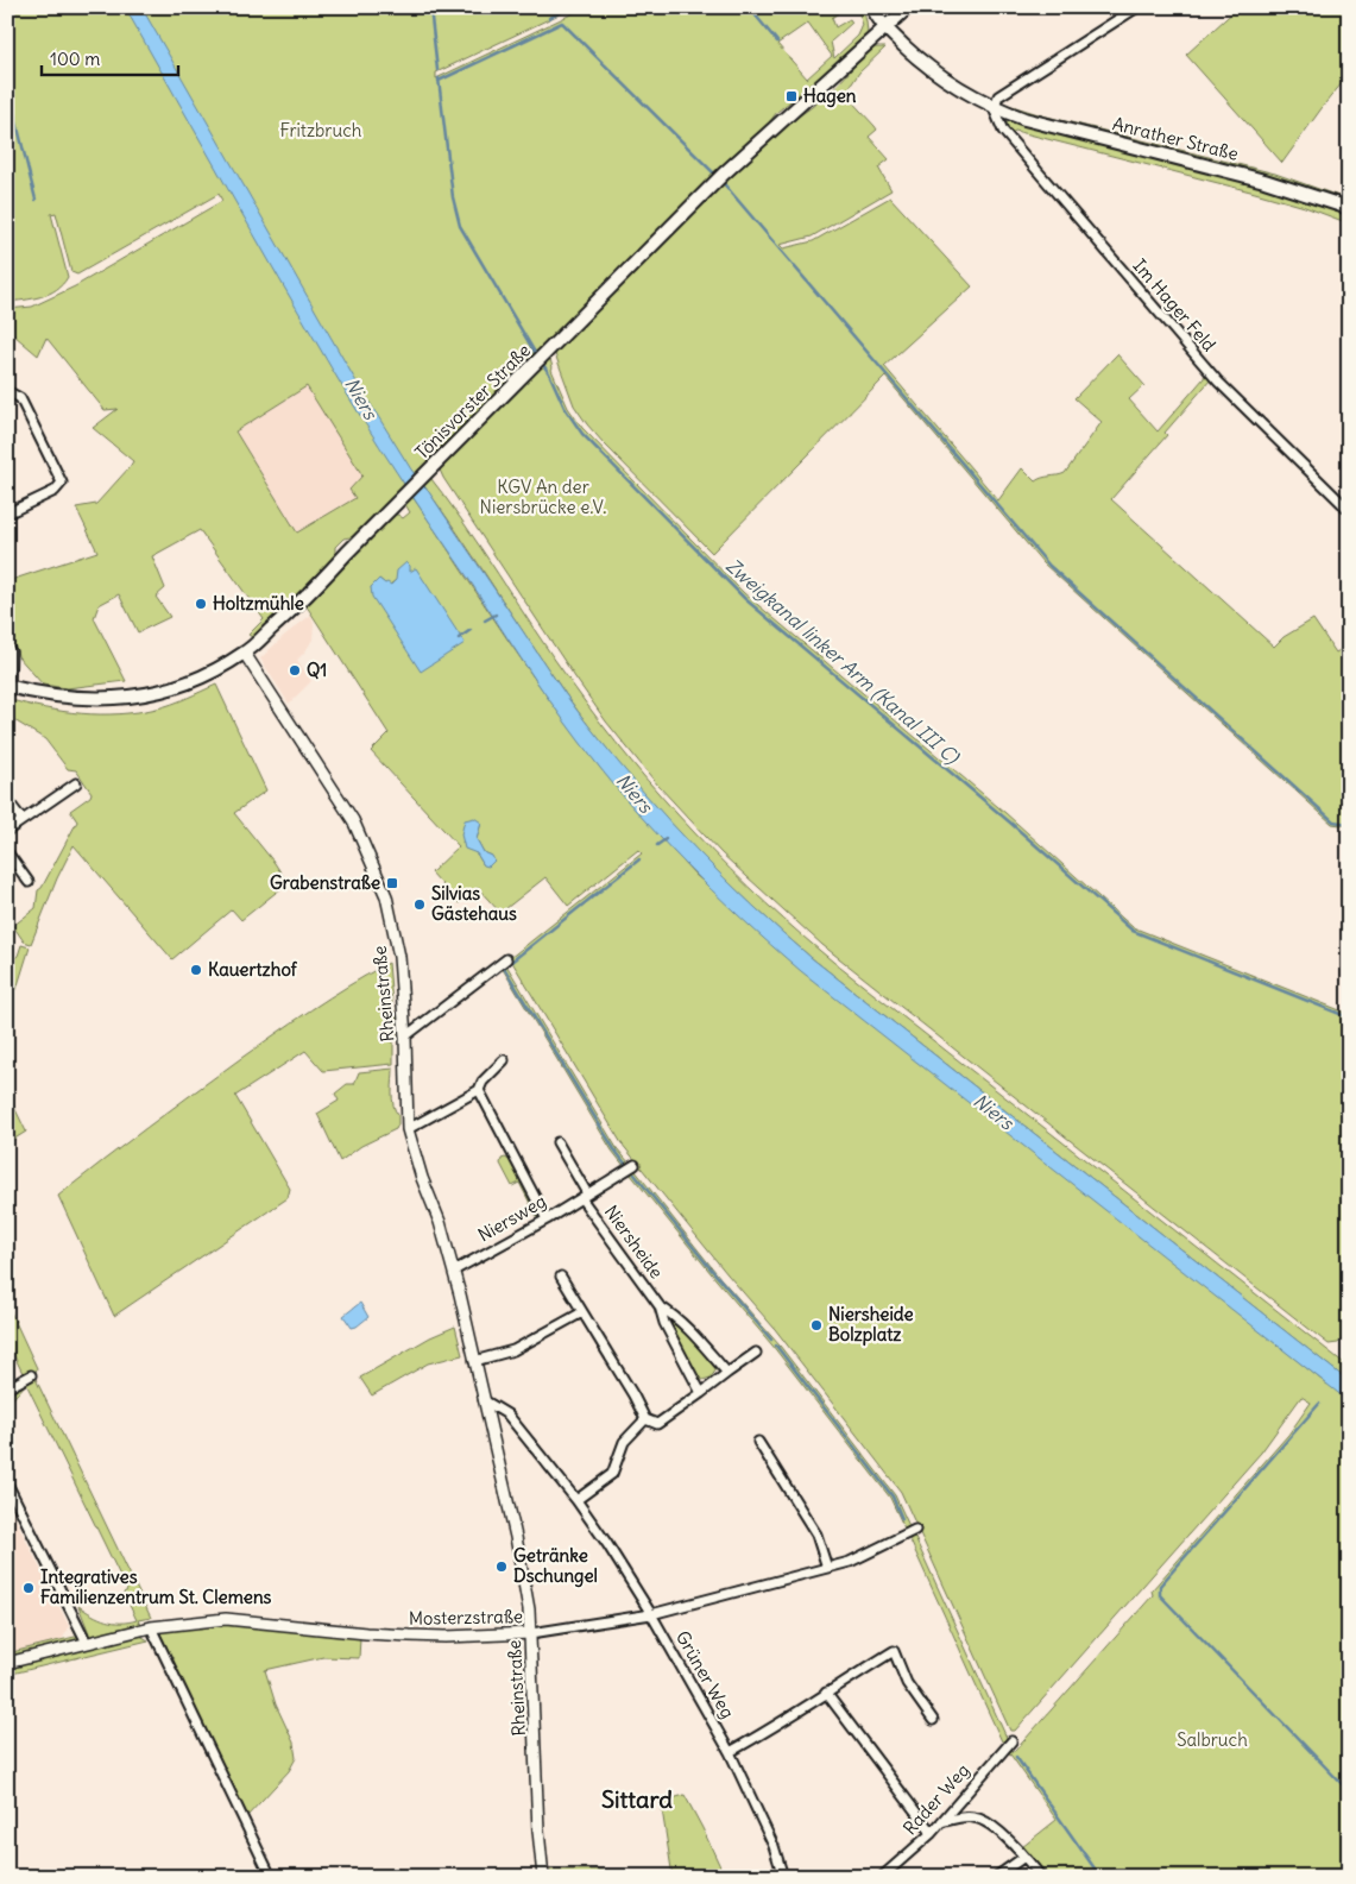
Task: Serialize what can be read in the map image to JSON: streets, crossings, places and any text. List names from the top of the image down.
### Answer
{
  "streets": {
    "main road": ["Anrather Straße", "Tönisvorster Straße"],
    "street": [
      "Im Hager Feld",
      "Rheinstraße",
      "Niersweg",
      "Niersheide",
      "Mosterzstraße",
      "Grüner Weg",
      "Rader Weg"
    ]
  },
  "crossings": [
    ["Anrather Straße", "Im Hager Feld"],
    ["Anrather Straße", "Tönisvorster Straße"],
    ["Tönisvorster Straße", "Rheinstraße"],
    ["Rheinstraße", "Niersweg"],
    ["Rheinstraße", "Mosterzstraße"],
    ["Rheinstraße", "Grüner Weg"],
    ["Niersweg", "Niersheide"],
    ["Mosterzstraße", "Grüner Weg"]
  ],
  "districts": ["Sittard"],
  "water": ["Niers", "Zweigkanal linker Arm (Kanal III C)"],
  "parks": ["Fritzbruch", "KGV An der Niersbrücke e.V.", "Salbruch"],
  "places": {
    "transit": ["Hagen", "Grabenstraße"],
    "other": [
      "Holtzmühle",
      "Q1",
      "Silvias Gästehaus",
      "Kauertzhof",
      "Niersheide Bolzplatz",
      "Getränke Dschungel",
      "Integratives Familienzentrum St. Clemens"
    ]
  },
  "scale_bar": "100 m"
}
